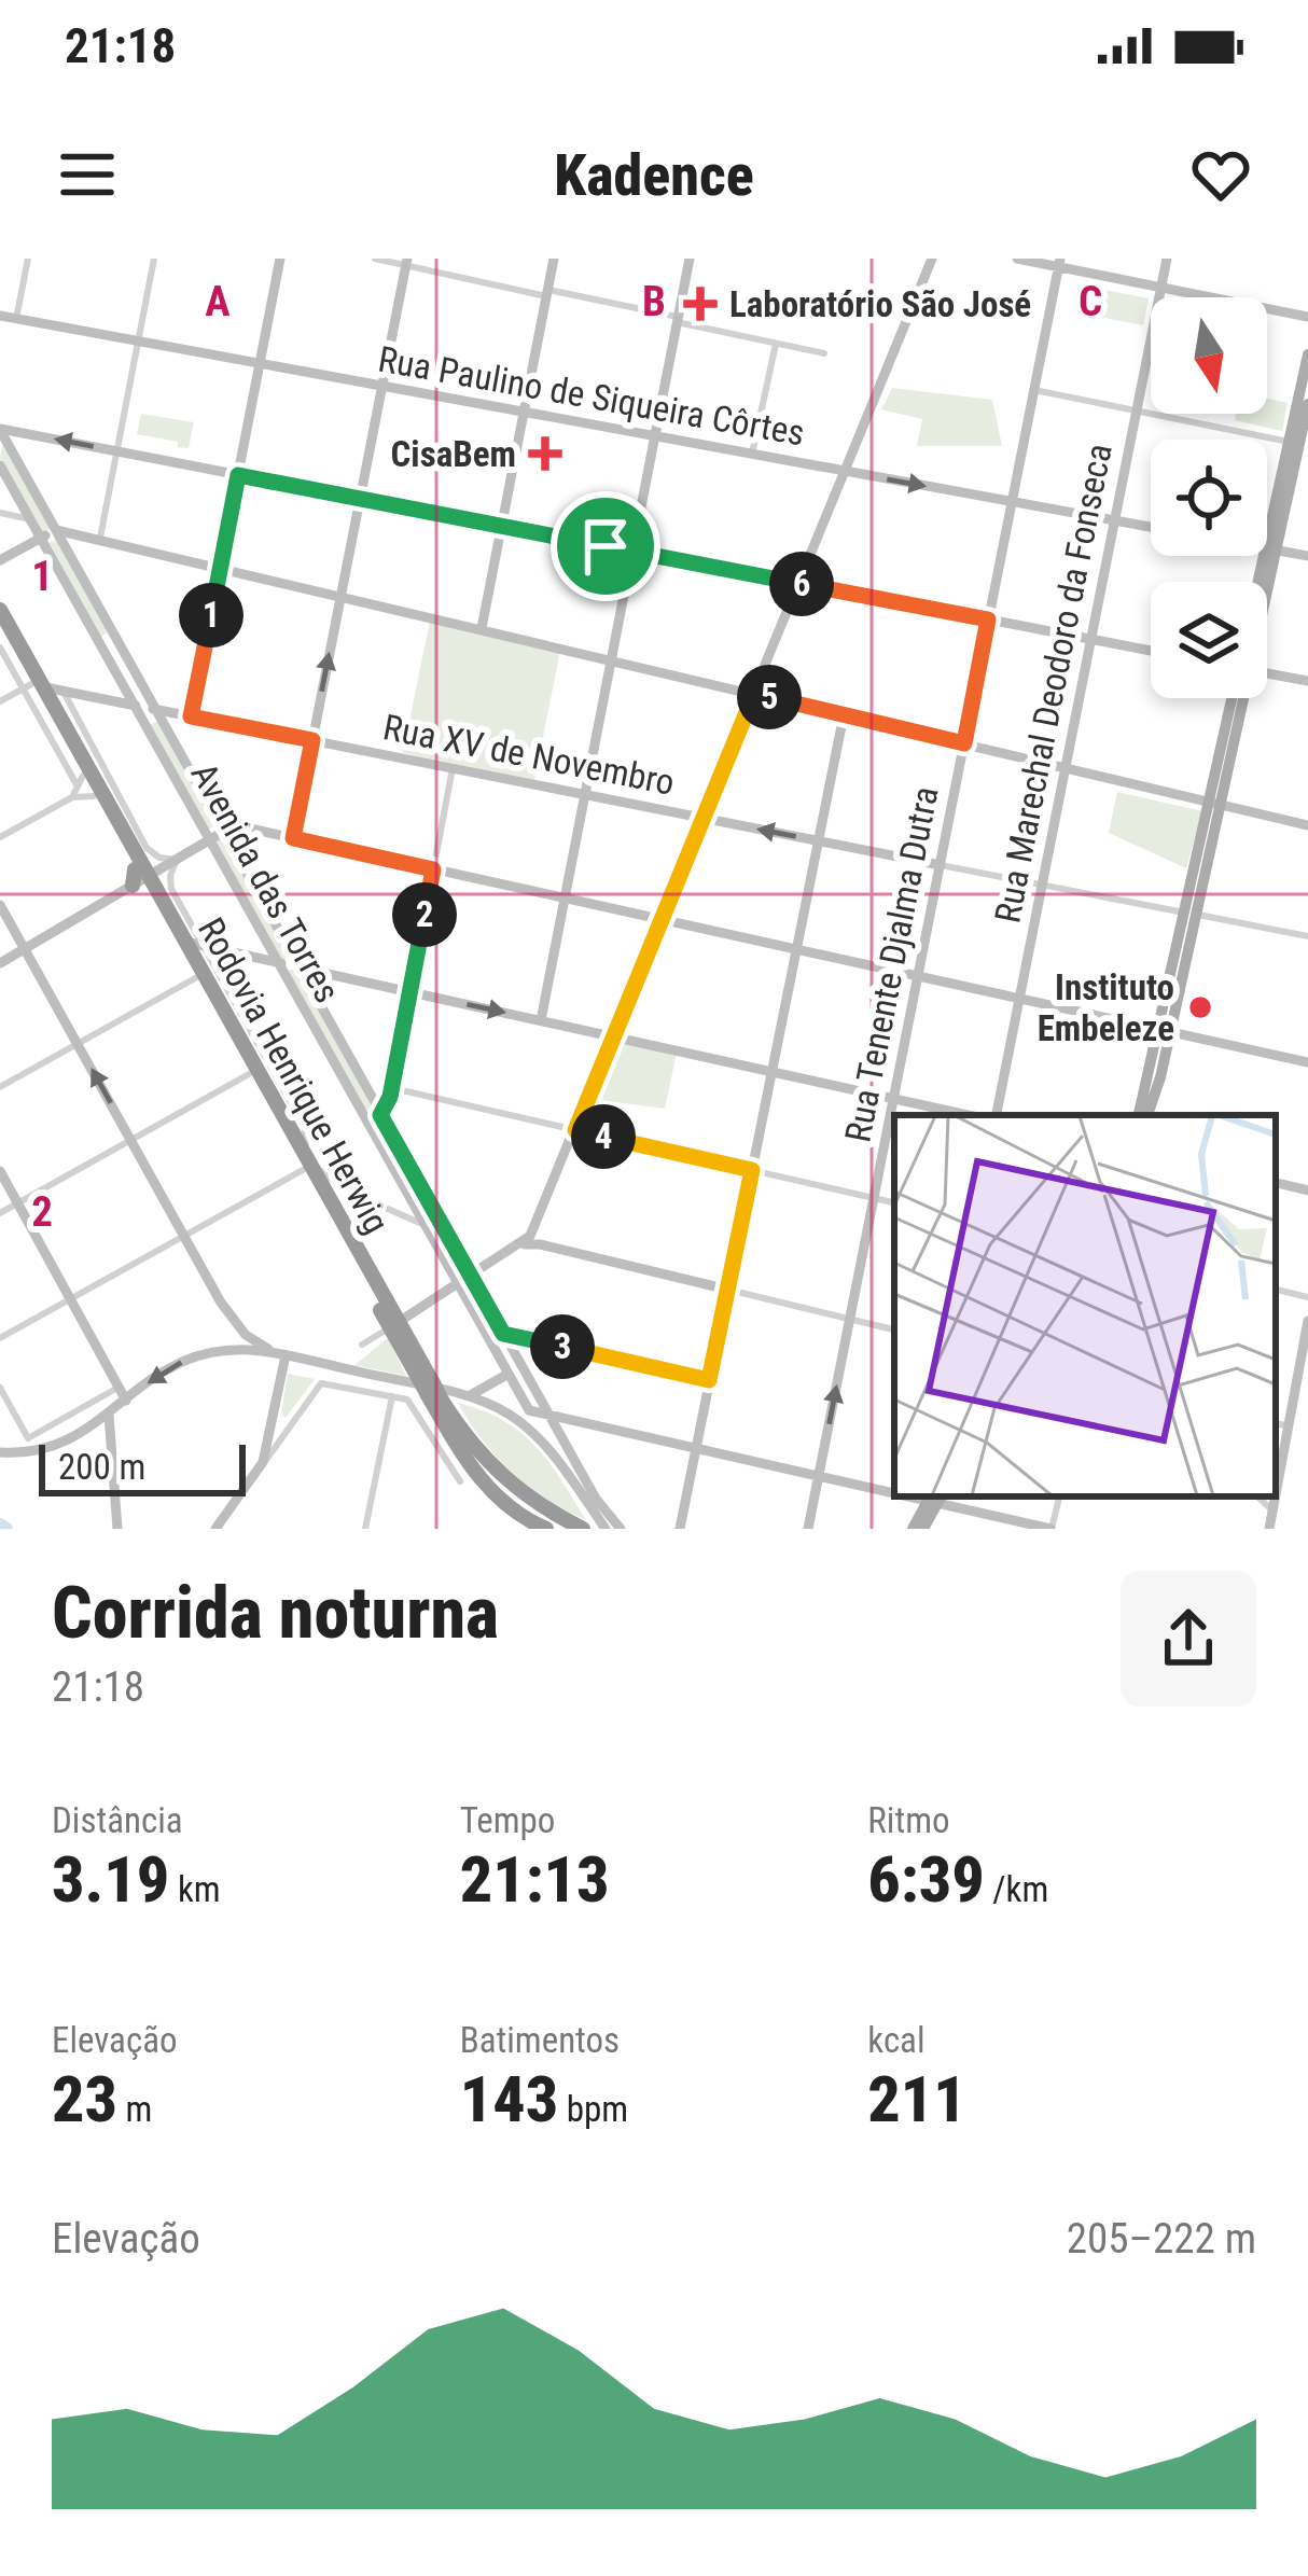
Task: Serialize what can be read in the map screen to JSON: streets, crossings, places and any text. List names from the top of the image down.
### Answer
{
  "streets": {
    "highway": ["Rodovia Henrique Herwig"],
    "street": [
      "Rua Paulino de Siqueira Côrtes",
      "Rua Marechal Deodoro da Fonseca",
      "Rua XV de Novembro",
      "Avenida das Torres",
      "Rua Tenente Djalma Dutra"
    ]
  },
  "crossings": [
    ["Rua Paulino de Siqueira Côrtes", "Rua Marechal Deodoro da Fonseca"],
    ["Rua Paulino de Siqueira Côrtes", "Rua Tenente Djalma Dutra"],
    ["Rua Marechal Deodoro da Fonseca", "Rua XV de Novembro"],
    ["Rua XV de Novembro", "Avenida das Torres"],
    ["Rua XV de Novembro", "Rua Tenente Djalma Dutra"],
    ["Rua XV de Novembro", "Rodovia Henrique Herwig"]
  ],
  "places": {
    "health": ["Laboratório São José", "CisaBem"],
    "other": ["Instituto Embeleze"]
  },
  "scale_bar": "200 m",
  "north": "bottom",
  "page": {
    "status": "21:18",
    "header": "Kadence",
    "pins": [
      "6",
      "1",
      "5",
      "2",
      "4",
      "3"
    ],
    "scale": "200 m",
    "heading": ["Corrida noturna", "21:18"],
    "stats": [
      ["Distância", "3.19 km"],
      ["Tempo", "21:13"],
      ["Ritmo", "6:39 /km"],
      ["Elevação", "23 m"],
      ["Batimentos", "143 bpm"],
      ["kcal", "211"]
    ],
    "chart": ["Elevação", "205–222 m"]
  },
  "grid": {
    "columns": ["A", "B", "C"],
    "rows": ["1", "2"]
  }
}
